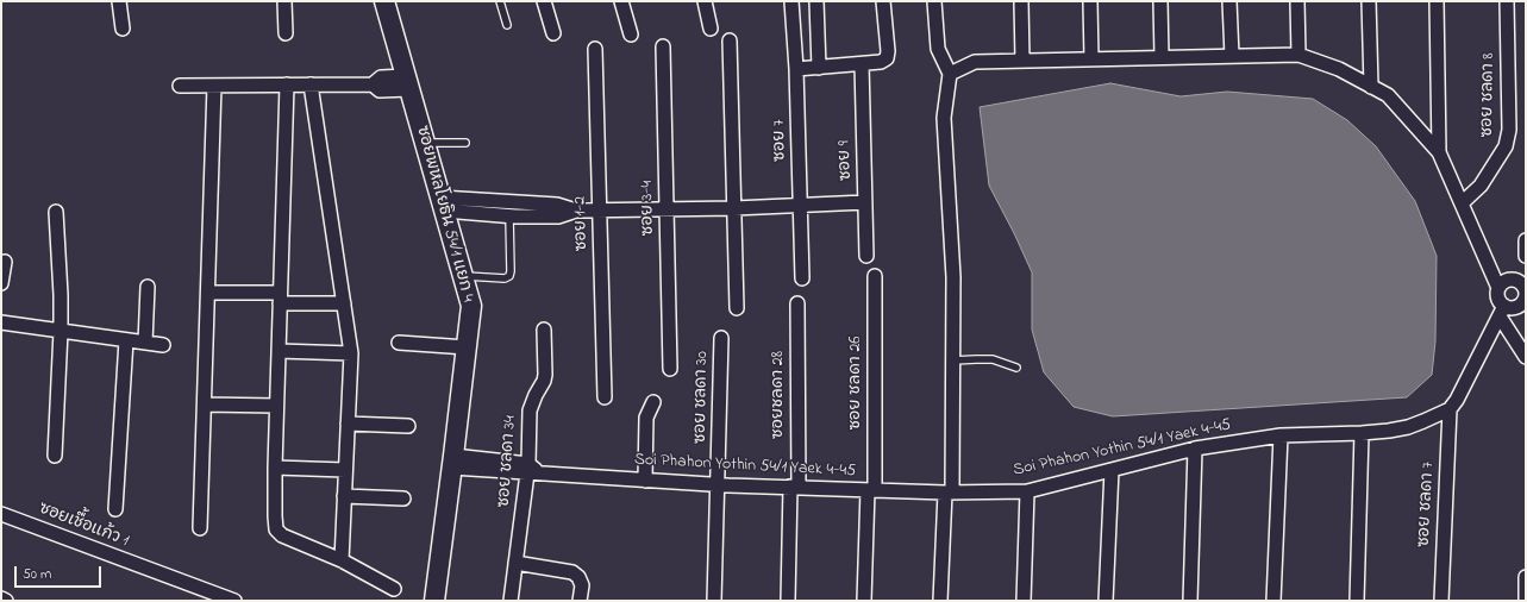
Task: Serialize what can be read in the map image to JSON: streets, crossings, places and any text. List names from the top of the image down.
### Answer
{
  "streets": {
    "street": [
      "ซอย ชลดา 8",
      "ซอย 7",
      "ซอย 9",
      "ซอย 3-4",
      "ซอยพหลโยธิน 54/1 แยก 4",
      "ซอย 1-2",
      "ซอย ชลดา 26",
      "ซอยชลดา 28",
      "ซอย ชลดา 30",
      "Soi Phahon Yothin 54/1 Yaek 4-45",
      "ซอย ชลดา 34",
      "ซอย ชลดา 7",
      "ซอยเชื้อแก้ว 1"
    ]
  },
  "crossings": [
    ["ซอยพหลโยธิน 54/1 แยก 4", "Soi Phahon Yothin 54/1 Yaek 4-45"],
    ["ซอย ชลดา 26", "Soi Phahon Yothin 54/1 Yaek 4-45"],
    ["ซอยชลดา 28", "Soi Phahon Yothin 54/1 Yaek 4-45"],
    ["ซอย ชลดา 30", "Soi Phahon Yothin 54/1 Yaek 4-45"],
    ["Soi Phahon Yothin 54/1 Yaek 4-45", "ซอย ชลดา 34"],
    ["Soi Phahon Yothin 54/1 Yaek 4-45", "ซอย ชลดา 7"]
  ],
  "scale_bar": "50 m"
}
